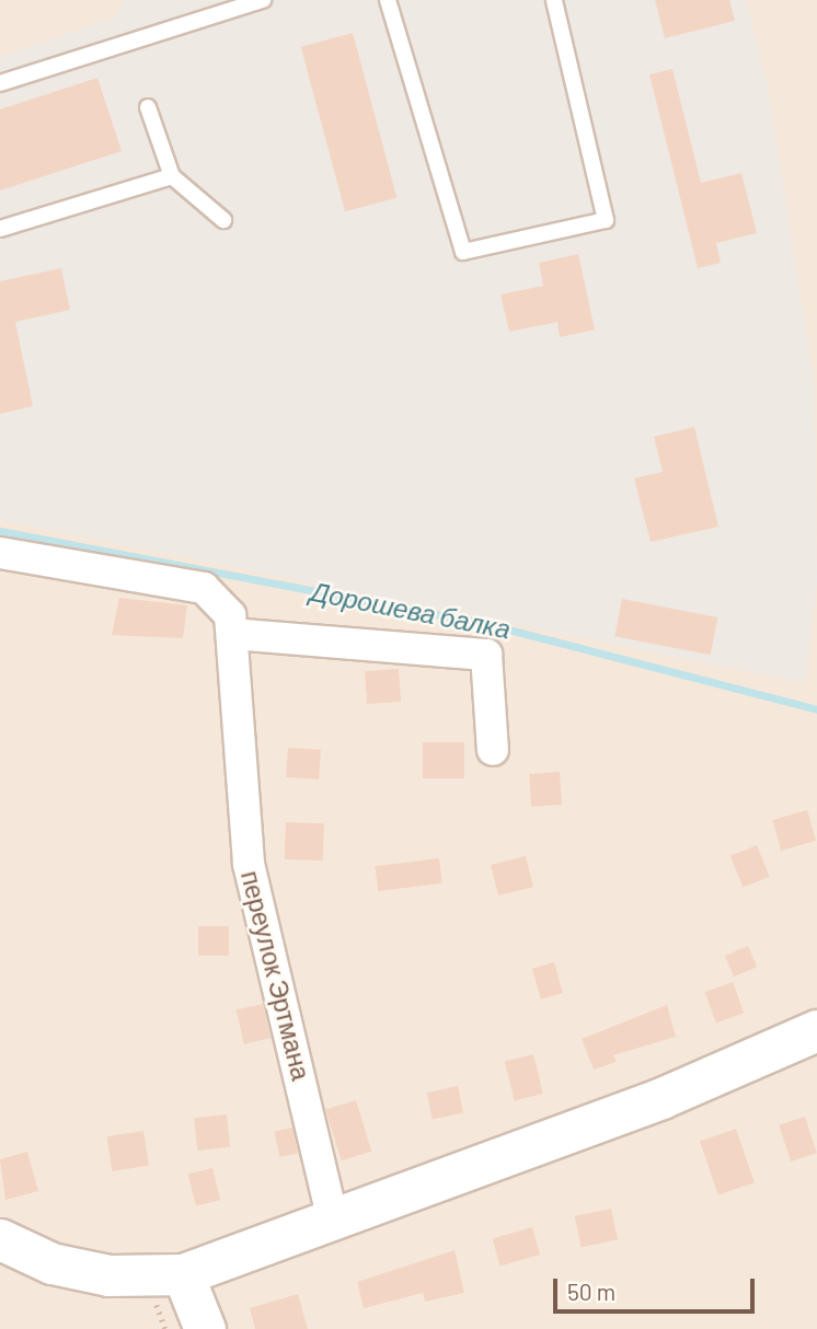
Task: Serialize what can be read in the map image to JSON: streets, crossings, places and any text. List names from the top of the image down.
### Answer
{
  "streets": {
    "street": ["переулок Эртмана"]
  },
  "water": ["Дорошева балка"],
  "scale_bar": "50 m"
}
